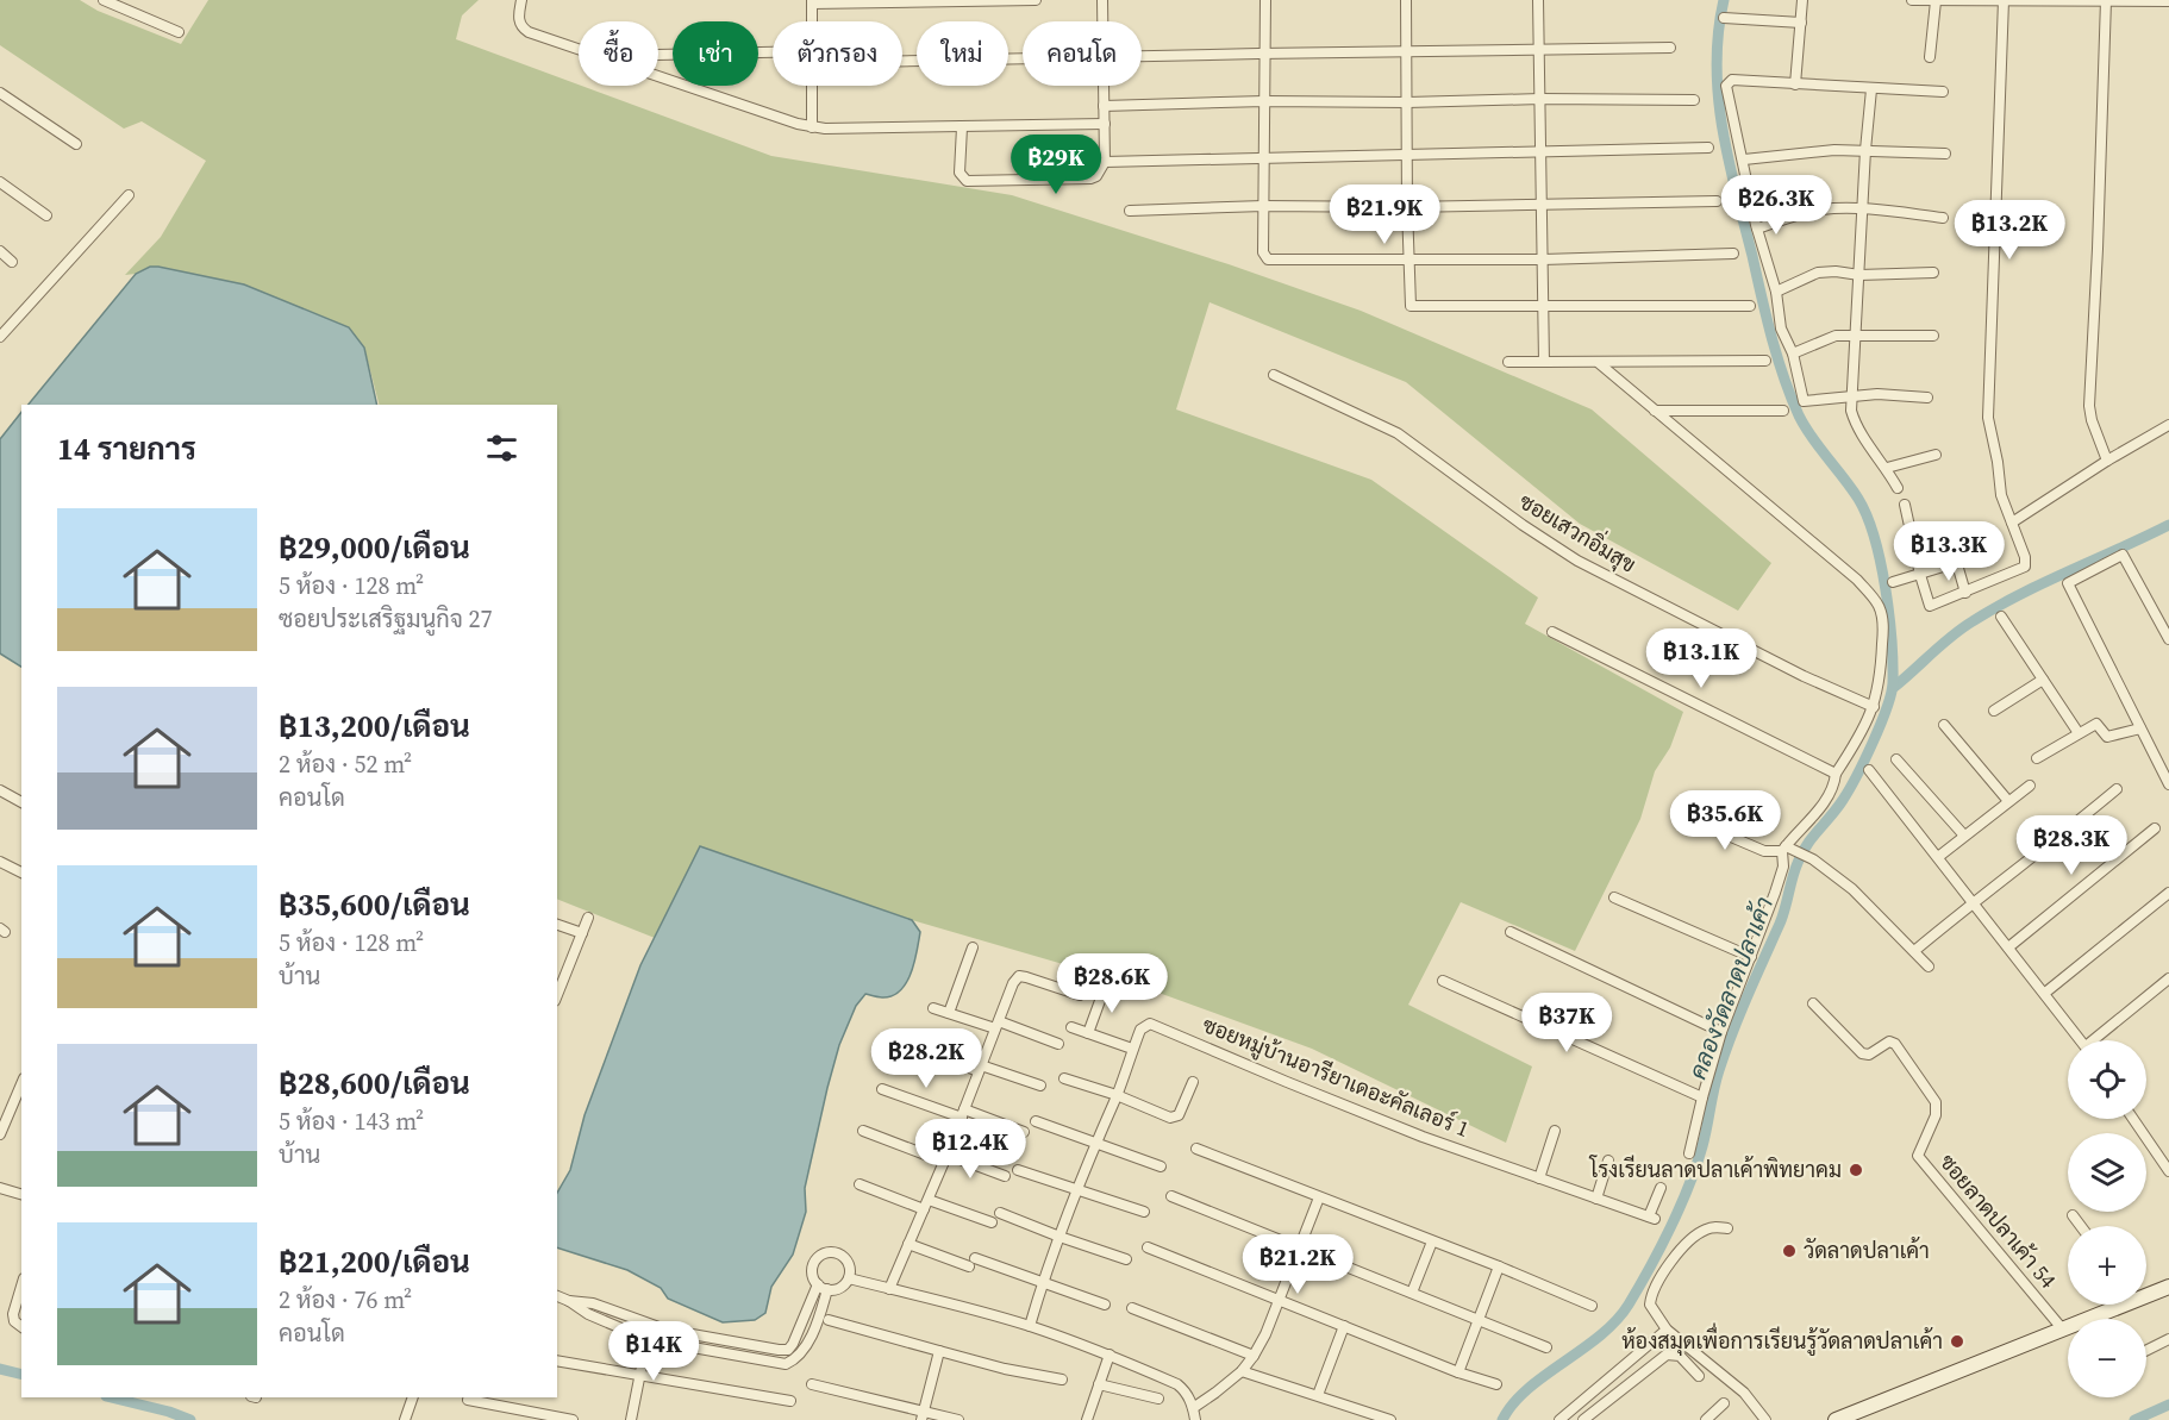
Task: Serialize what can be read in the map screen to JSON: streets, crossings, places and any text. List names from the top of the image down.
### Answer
{
  "streets": {
    "street": ["ซอยเสวกอิ่มสุข", "ซอยหมู่บ้านอารียาเดอะคัลเลอร์ 1", "ซอยลาดปลาเค้า 54"]
  },
  "water": ["คลองวัดลาดปลาเค้า"],
  "places": ["โรงเรียนลาดปลาเค้าพิทยาคม", "วัดลาดปลาเค้า", "ห้องสมุดเพื่อการเรียนรู้วัดลาดปลาเค้า"],
  "page": {
    "chip": [
      "ซื้อ",
      "เช่า",
      "ตัวกรอง",
      "ใหม่",
      "คอนโด"
    ],
    "price": [
      "฿29K",
      "฿26.3K",
      "฿21.9K",
      "฿13.2K",
      "฿13.3K",
      "฿13.1K",
      "฿35.6K",
      "฿28.3K",
      "฿28.6K",
      "฿37K",
      "฿28.2K",
      "฿12.4K",
      "฿21.2K",
      "฿14K"
    ],
    "heading": "14 รายการ",
    "list": [
      {
        "name": "฿29,000/เดือน",
        "note": "5 ห้อง · 128 m² · ซอยประเสริฐมนูกิจ 27"
      },
      {
        "name": "฿13,200/เดือน",
        "note": "2 ห้อง · 52 m² · คอนโด"
      },
      {
        "name": "฿35,600/เดือน",
        "note": "5 ห้อง · 128 m² · บ้าน"
      },
      {
        "name": "฿28,600/เดือน",
        "note": "5 ห้อง · 143 m² · บ้าน"
      },
      {
        "name": "฿21,200/เดือน",
        "note": "2 ห้อง · 76 m² · คอนโด"
      }
    ],
    "map_buttons": ["+", "−"]
  }
}
